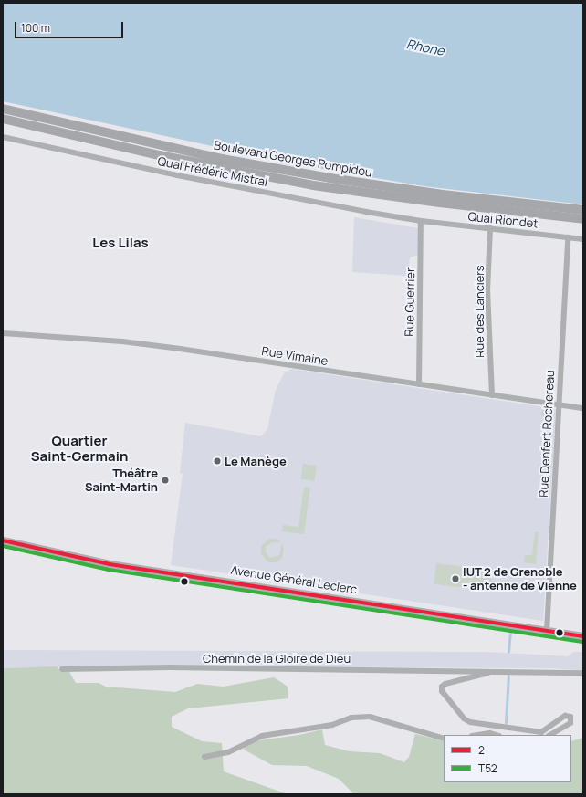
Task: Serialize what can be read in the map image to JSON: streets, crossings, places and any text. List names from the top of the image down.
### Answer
{
  "streets": {
    "main road": ["Boulevard Georges Pompidou", "Avenue Général Leclerc"],
    "street": [
      "Quai Frédéric Mistral",
      "Quai Riondet",
      "Rue Guerrier",
      "Rue des Lanciers",
      "Rue Vimaine",
      "Rue Denfert Rochereau",
      "Chemin de la Gloire de Dieu"
    ]
  },
  "crossings": [
    ["Quai Frédéric Mistral", "Quai Riondet"],
    ["Quai Frédéric Mistral", "Rue Guerrier"],
    ["Quai Riondet", "Rue Guerrier"],
    ["Quai Riondet", "Rue des Lanciers"],
    ["Quai Riondet", "Rue Denfert Rochereau"],
    ["Rue Guerrier", "Rue Vimaine"],
    ["Rue des Lanciers", "Rue Vimaine"],
    ["Rue Vimaine", "Rue Denfert Rochereau"],
    ["Rue Denfert Rochereau", "Avenue Général Leclerc"]
  ],
  "districts": ["Les Lilas", "Quartier Saint-Germain"],
  "water": ["Rhone"],
  "places": ["Le Manège", "Théâtre Saint-Martin", "IUT 2 de Grenoble - antenne de Vienne"],
  "lines": ["transit line 2", "transit line T52"],
  "legend": ["2", "T52"],
  "scale_bar": "100 m"
}
